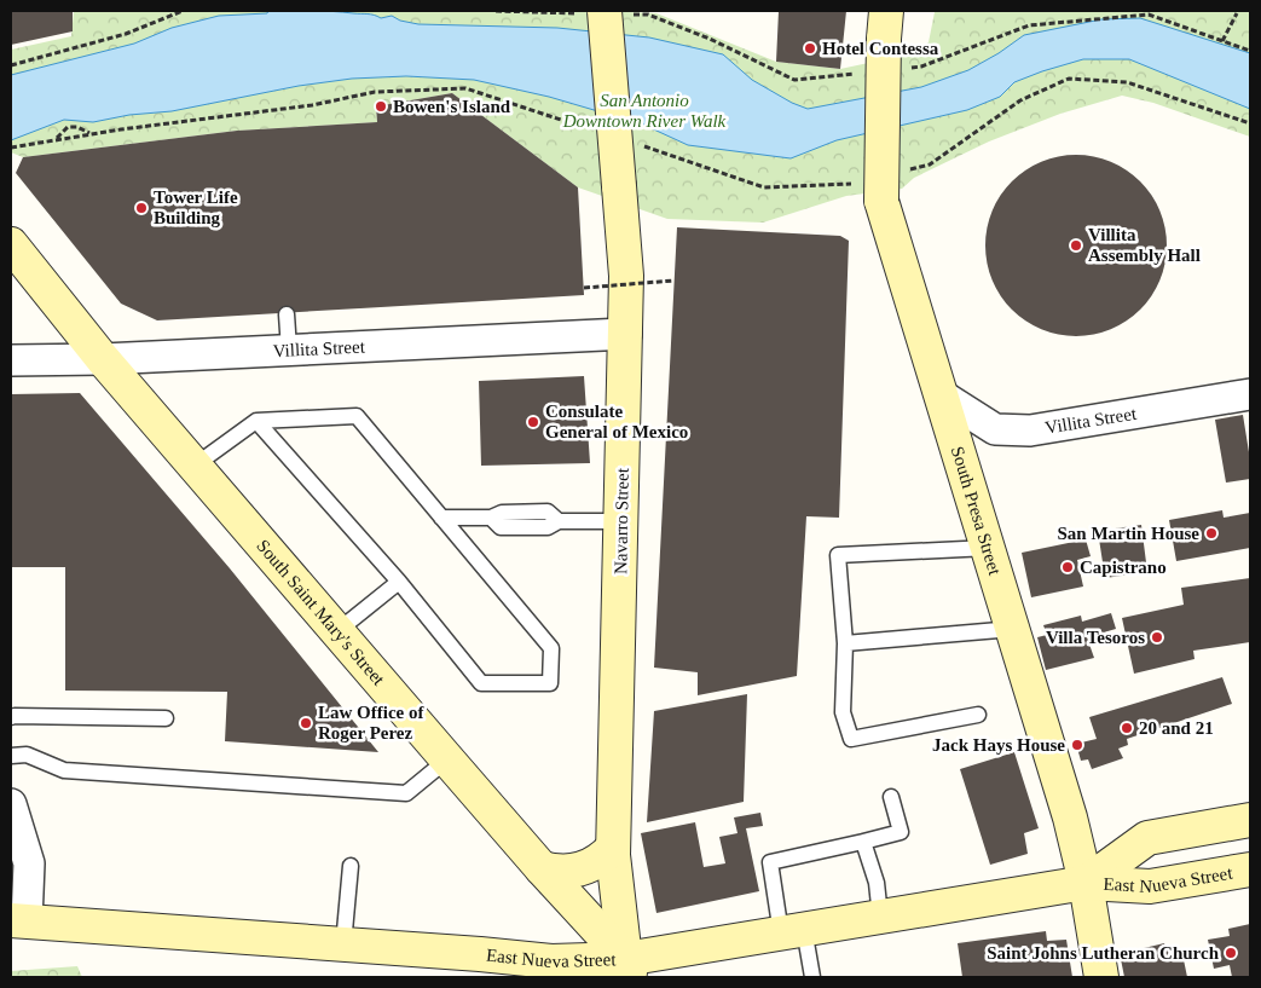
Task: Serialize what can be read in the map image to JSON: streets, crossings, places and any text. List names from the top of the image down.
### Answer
{
  "streets": {
    "street": [
      "Villita Street",
      "South Presa Street",
      "Navarro Street",
      "South Saint Mary's Street",
      "East Nueva Street"
    ]
  },
  "crossings": [
    ["Villita Street", "South Presa Street"],
    ["Villita Street", "Navarro Street"],
    ["Villita Street", "South Saint Mary's Street"],
    ["South Presa Street", "East Nueva Street"],
    ["Navarro Street", "South Saint Mary's Street"],
    ["Navarro Street", "East Nueva Street"],
    ["South Saint Mary's Street", "East Nueva Street"]
  ],
  "parks": ["San Antonio Downtown River Walk"],
  "places": [
    "Hotel Contessa",
    "Bowen's Island",
    "Tower Life Building",
    "Villita Assembly Hall",
    "Consulate General of Mexico",
    "San Martin House",
    "Capistrano",
    "Villa Tesoros",
    "Law Office of Roger Perez",
    "20 and 21",
    "Jack Hays House",
    "Saint Johns Lutheran Church"
  ]
}
